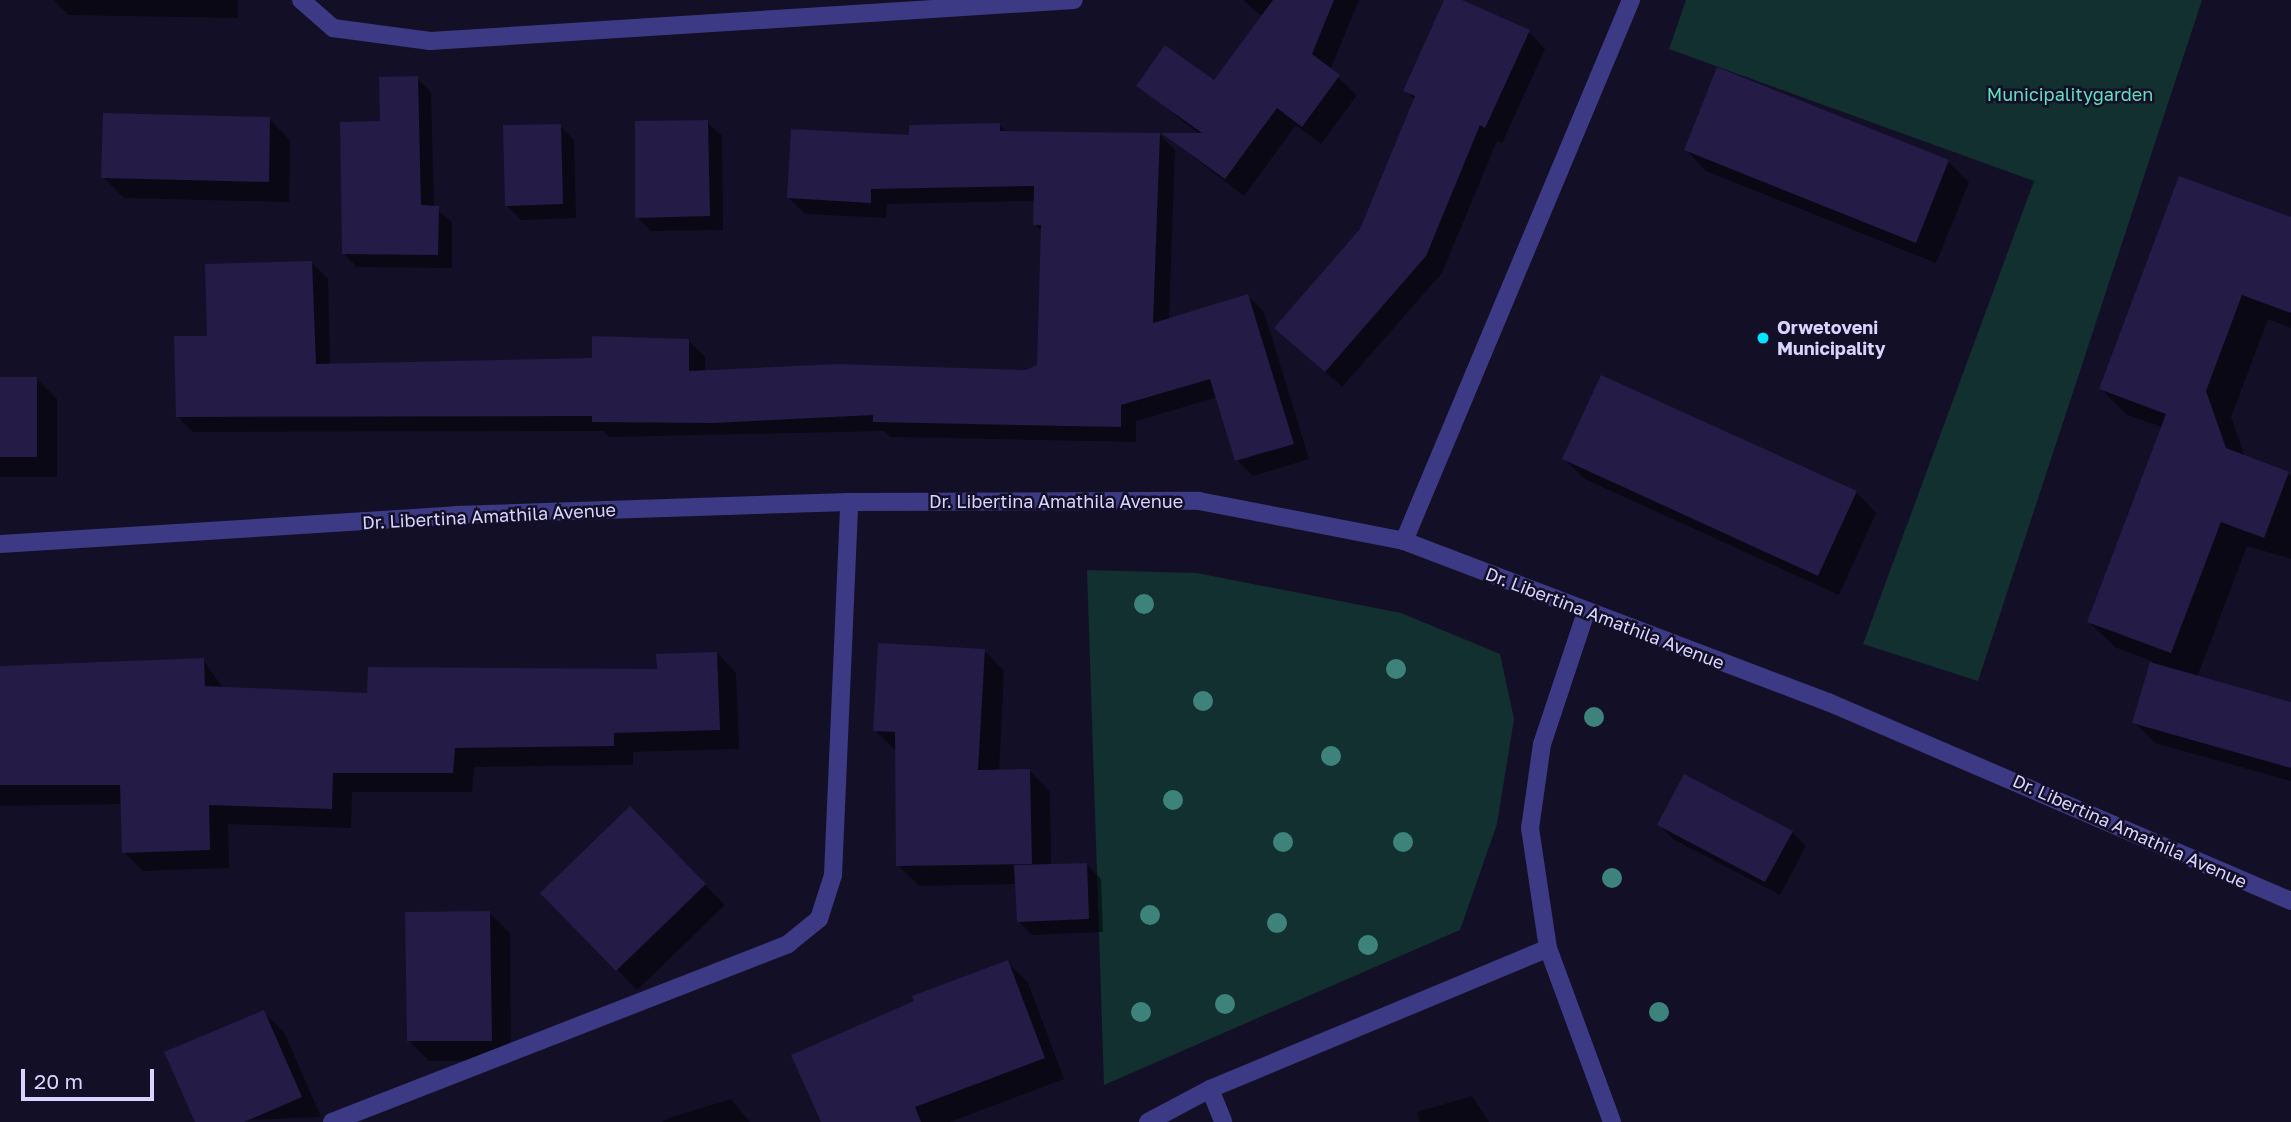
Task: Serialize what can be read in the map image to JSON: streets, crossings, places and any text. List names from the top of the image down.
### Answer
{
  "streets": {
    "street": ["Dr. Libertina Amathila Avenue"]
  },
  "parks": ["Municipalitygarden"],
  "places": ["Orwetoveni Municipality"],
  "scale_bar": "20 m"
}
